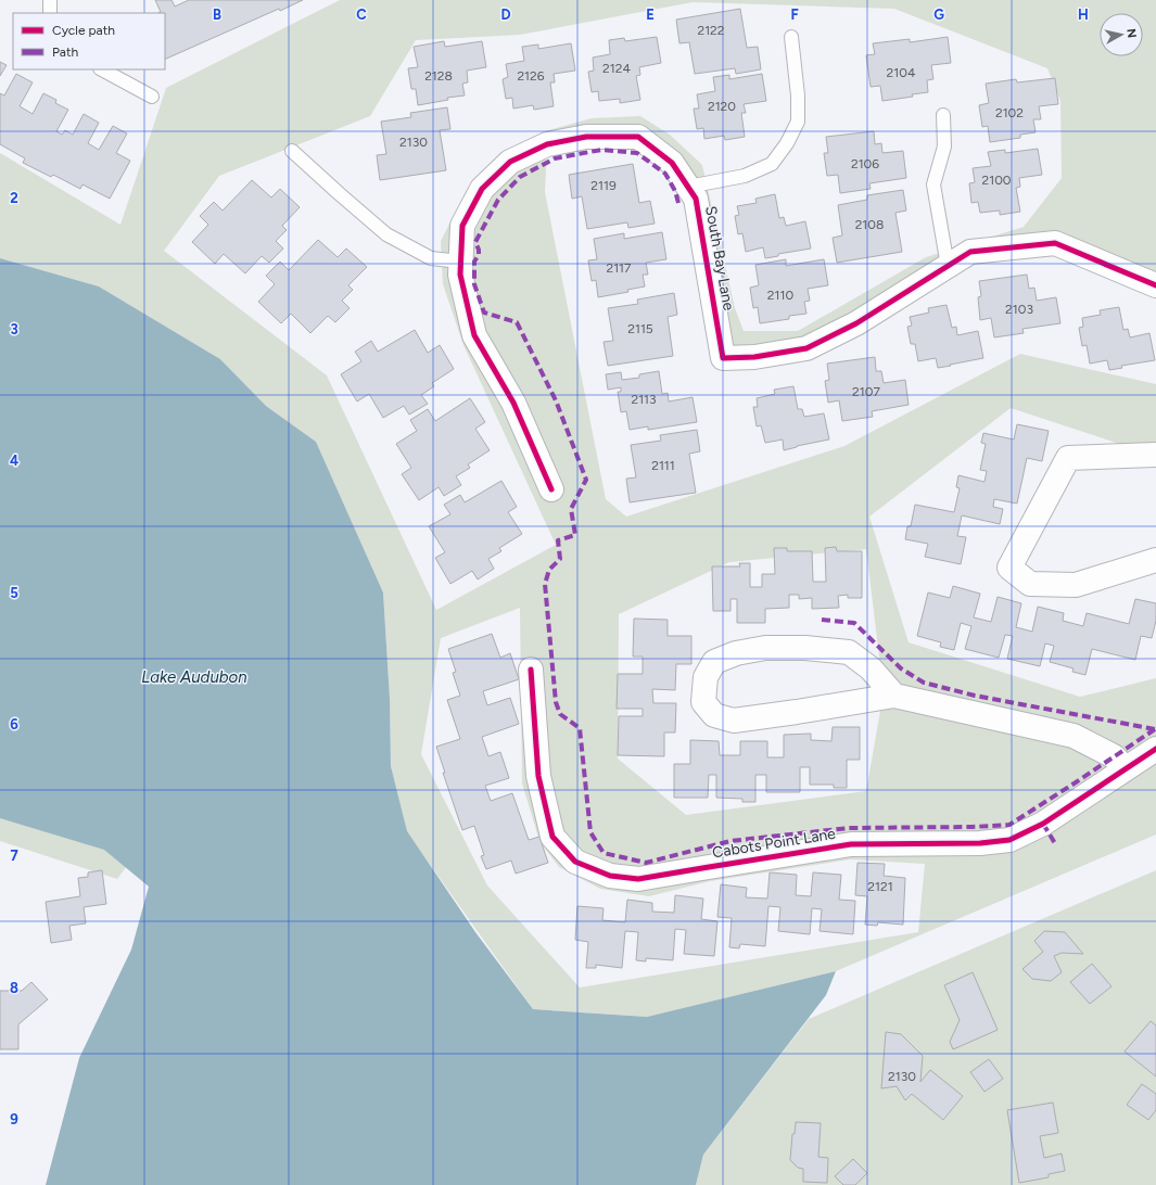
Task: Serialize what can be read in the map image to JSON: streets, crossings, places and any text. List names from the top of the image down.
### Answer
{
  "streets": {
    "street": ["South Bay Lane", "Cabots Point Lane"]
  },
  "water": ["Lake Audubon"],
  "house_numbers": [
    "2122",
    "2124",
    "2104",
    "2128",
    "2126",
    "2120",
    "2102",
    "2130",
    "2106",
    "2100",
    "2119",
    "2108",
    "2117",
    "2110",
    "2103",
    "2115",
    "2107",
    "2113",
    "2111",
    "2121",
    "2130"
  ],
  "legend": ["Cycle path", "Path"],
  "north": "right",
  "grid": {
    "columns": [
      "B",
      "C",
      "D",
      "E",
      "F",
      "G",
      "H"
    ],
    "rows": [
      "2",
      "3",
      "4",
      "5",
      "6",
      "7",
      "8",
      "9"
    ]
  }
}
